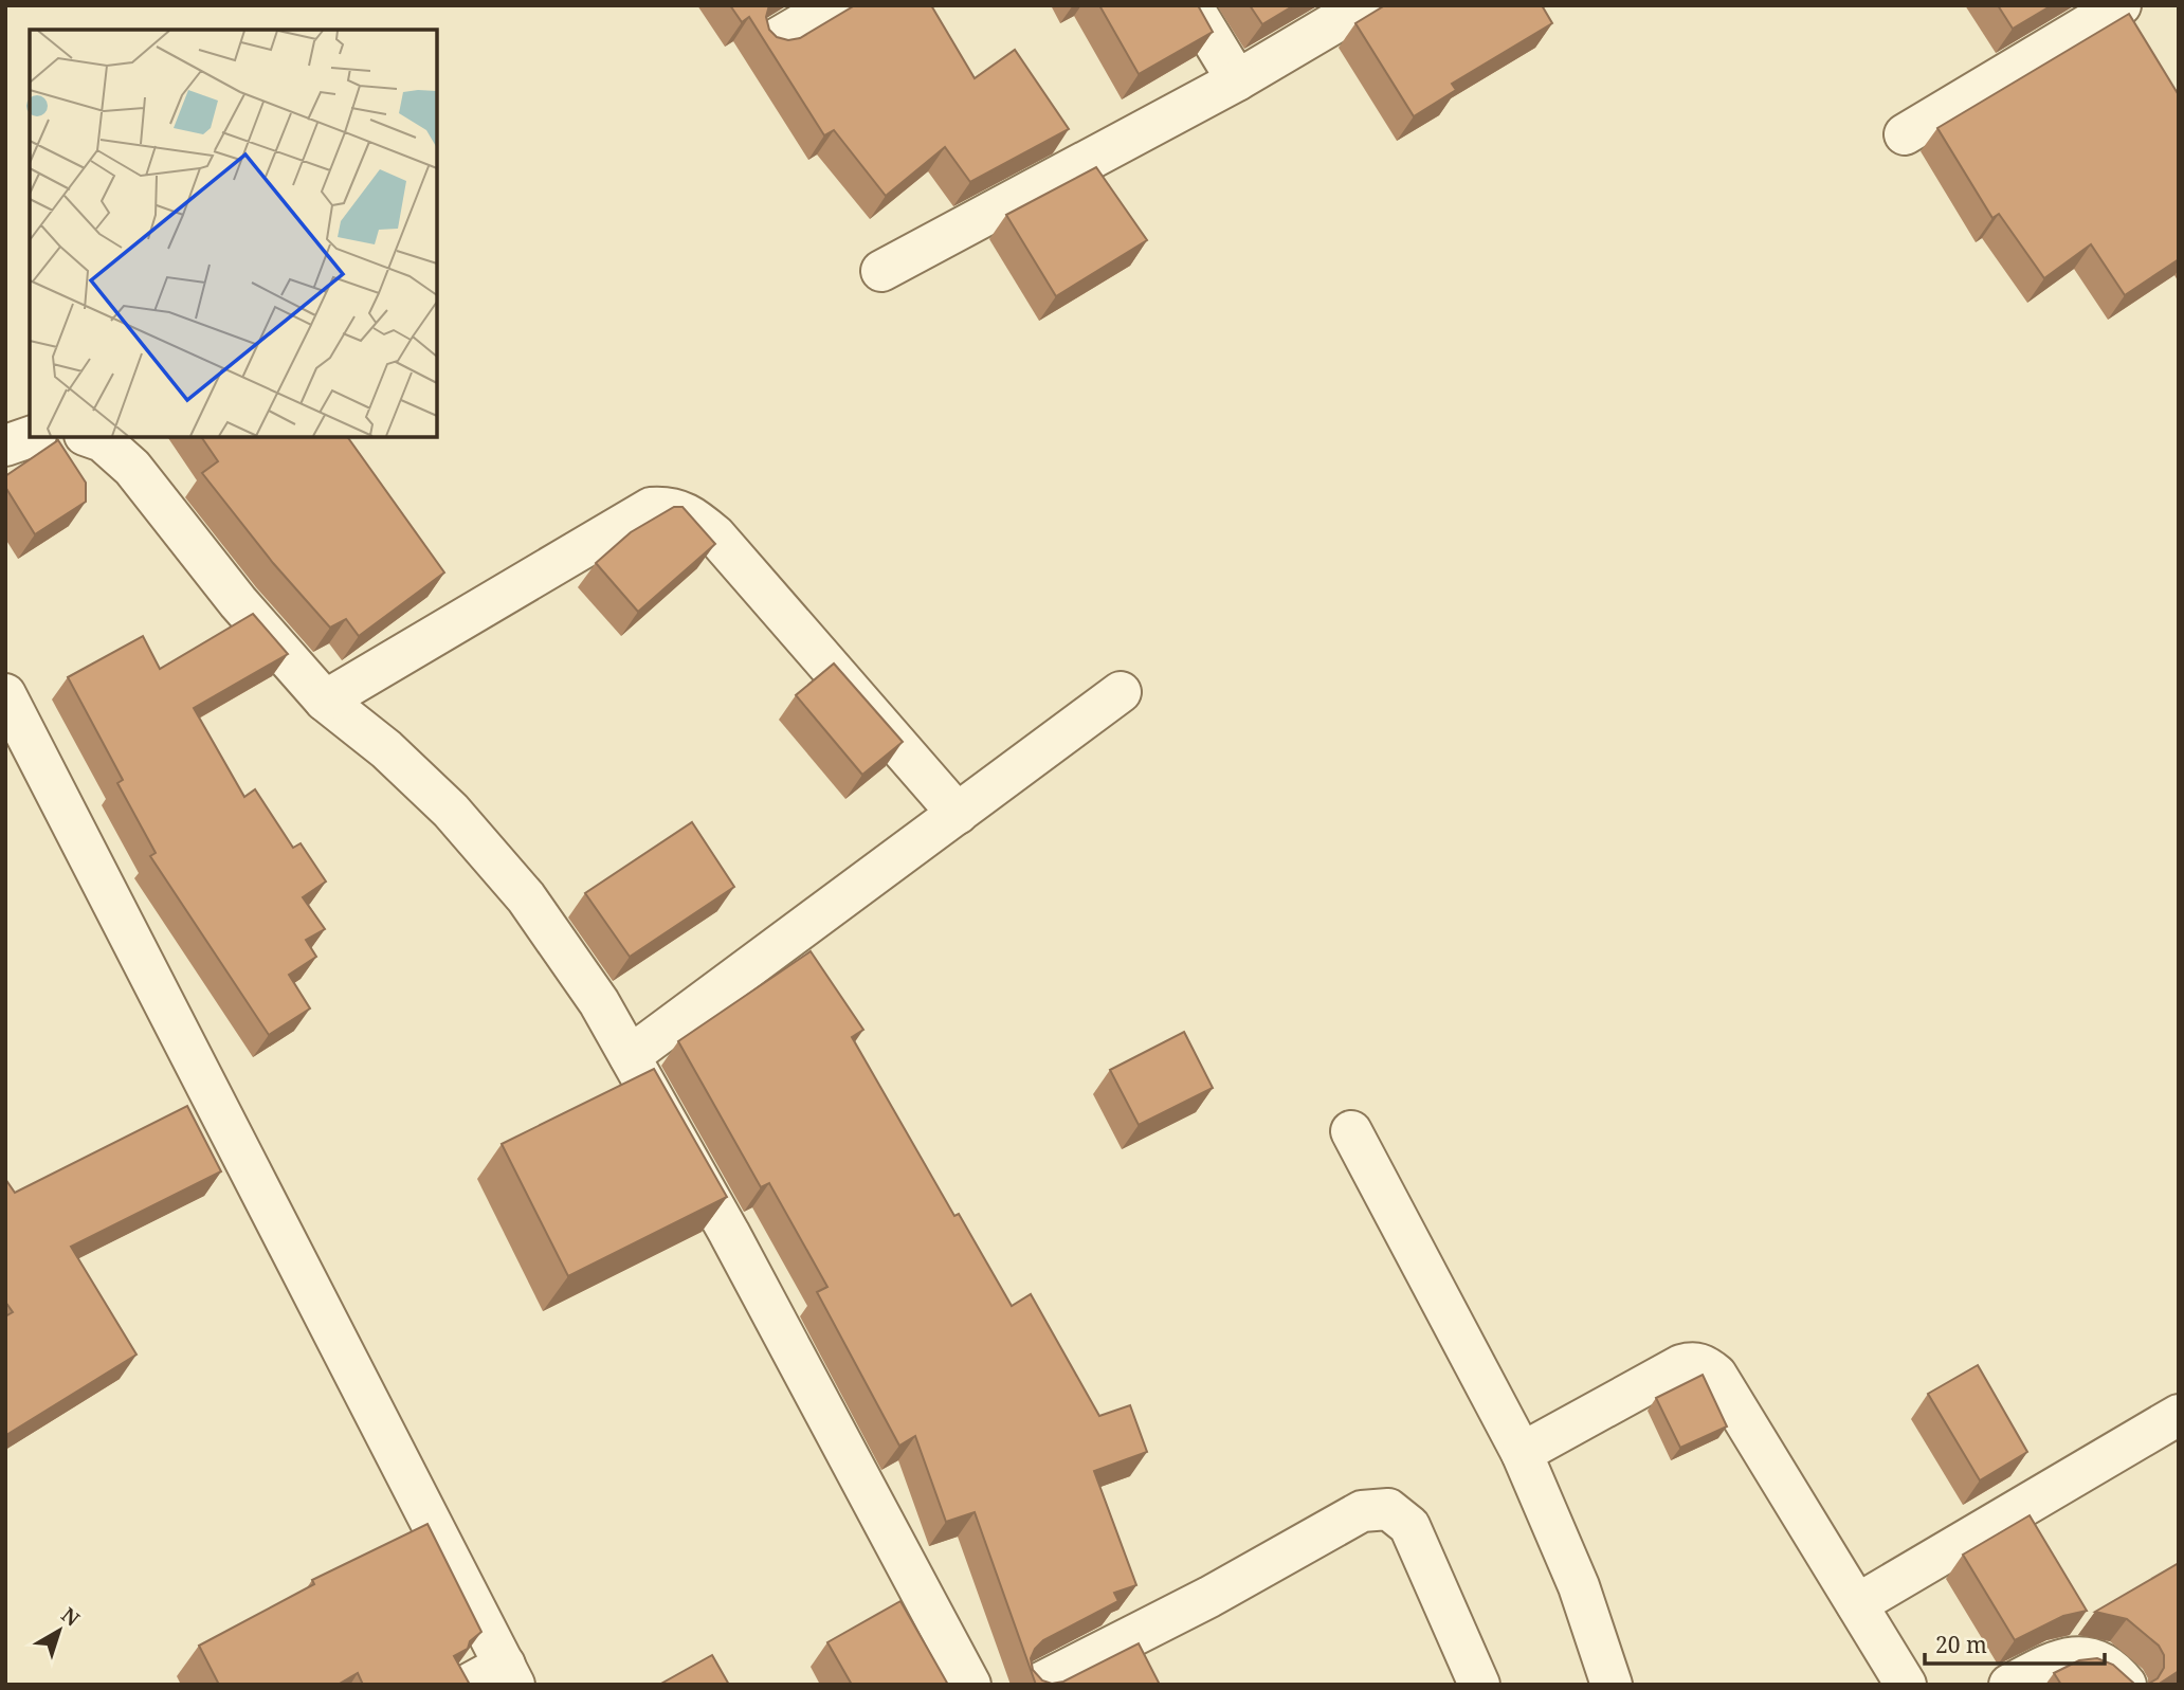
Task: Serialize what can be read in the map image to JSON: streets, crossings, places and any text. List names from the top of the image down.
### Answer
{
  "scale_bar": "20 m",
  "north": "top right"
}
